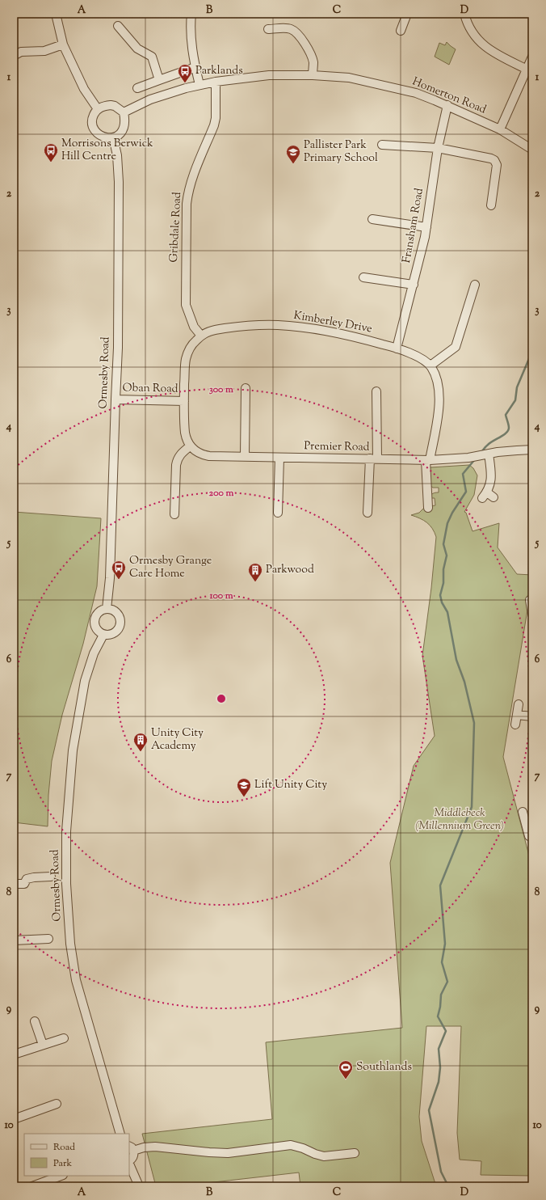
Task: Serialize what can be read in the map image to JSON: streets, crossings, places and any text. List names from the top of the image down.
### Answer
{
  "streets": {
    "street": [
      "Homerton Road",
      "Fransham Road",
      "Gribdale Road",
      "Kimberley Drive",
      "Ormesby Road",
      "Oban Road",
      "Premier Road"
    ]
  },
  "crossings": [
    ["Homerton Road", "Fransham Road"],
    ["Homerton Road", "Gribdale Road"],
    ["Homerton Road", "Ormesby Road"],
    ["Fransham Road", "Kimberley Drive"],
    ["Gribdale Road", "Kimberley Drive"],
    ["Kimberley Drive", "Oban Road"],
    ["Ormesby Road", "Oban Road"]
  ],
  "parks": ["Middlebeck (Millennium Green)"],
  "places": {
    "bus stop": ["Parklands", "Morrisons Berwick Hill Centre", "Ormesby Grange Care Home"],
    "school or university": ["Pallister Park Primary School", "Lift Unity City"],
    "building": ["Parkwood", "Unity City Academy"],
    "sports": ["Southlands"]
  },
  "legend": ["Road", "Park"],
  "grid": {
    "columns": [
      "A",
      "B",
      "C",
      "D"
    ],
    "rows": [
      "1",
      "2",
      "3",
      "4",
      "5",
      "6",
      "7",
      "8",
      "9",
      "10"
    ]
  },
  "rings": ["300 m", "200 m", "100 m"]
}
